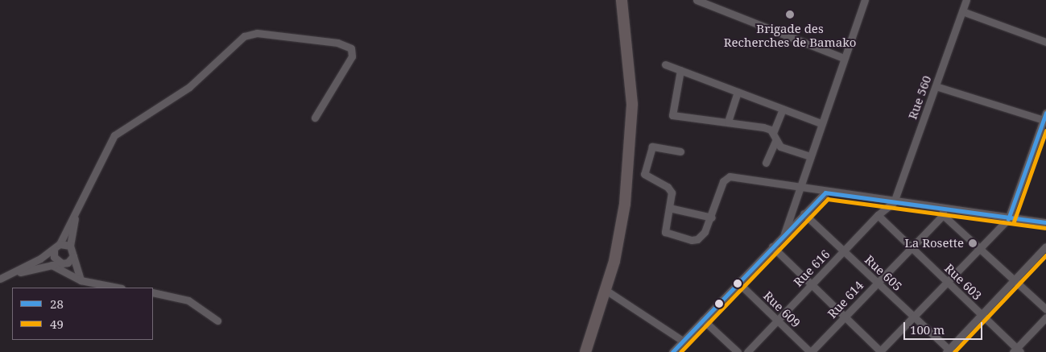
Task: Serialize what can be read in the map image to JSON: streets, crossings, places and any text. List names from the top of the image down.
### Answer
{
  "streets": {
    "street": [
      "Rue 560",
      "Rue 616",
      "Rue 605",
      "Rue 603",
      "Rue 614",
      "Rue 609"
    ]
  },
  "crossings": [
    ["Rue 560", "Rue 616"],
    ["Rue 616", "Rue 605"],
    ["Rue 616", "Rue 603"],
    ["Rue 616", "Rue 609"],
    ["Rue 605", "Rue 614"],
    ["Rue 603", "Rue 614"],
    ["Rue 614", "Rue 609"]
  ],
  "places": ["Brigade des Recherches de Bamako", "La Rosette"],
  "lines": ["transit line 28", "transit line 49"],
  "legend": ["28", "49"],
  "scale_bar": "100 m"
}
